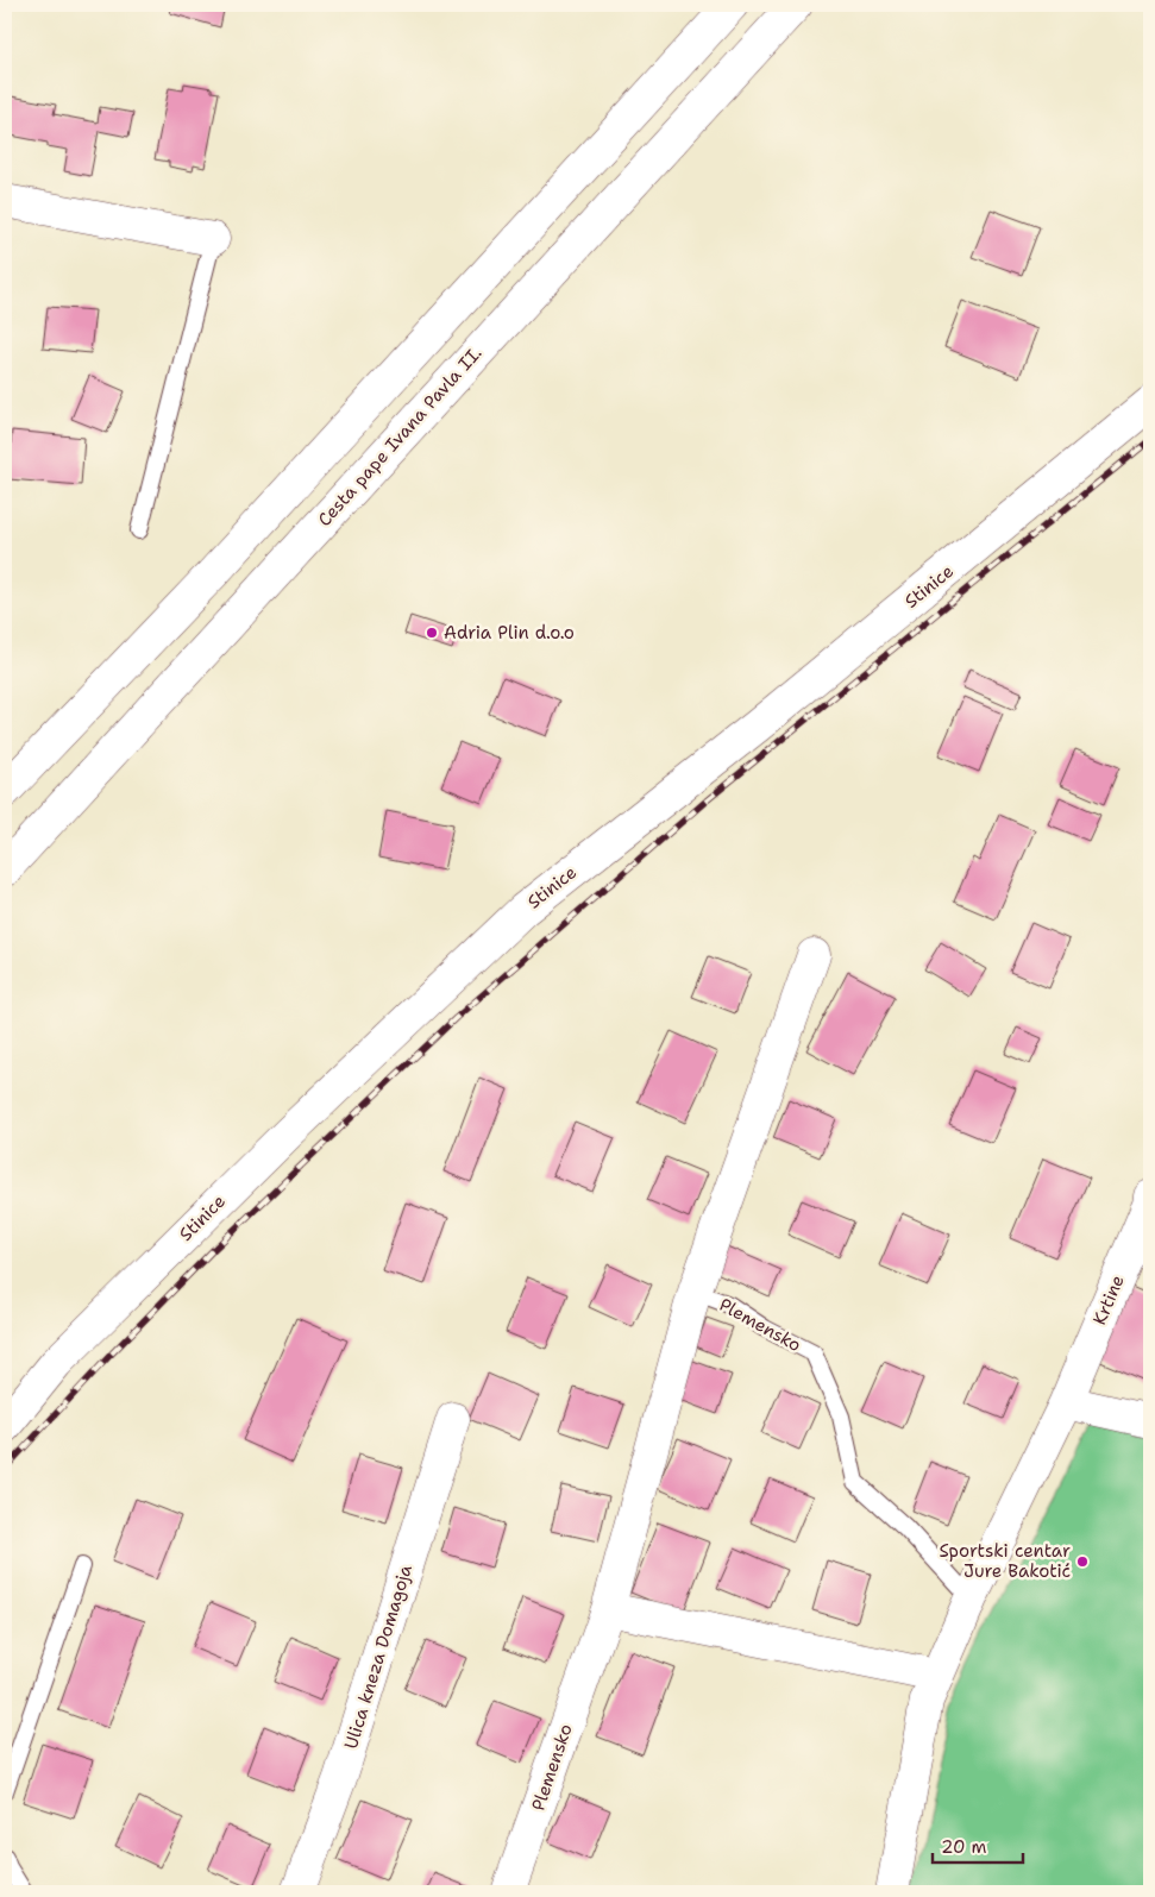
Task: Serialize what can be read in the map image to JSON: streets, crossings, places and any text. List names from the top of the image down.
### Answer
{
  "streets": {
    "street": [
      "Cesta pape Ivana Pavla II.",
      "Stinice",
      "Krtine",
      "Plemensko",
      "Ulica kneza Domagoja"
    ]
  },
  "crossings": [
    ["Krtine", "Plemensko"]
  ],
  "places": ["Adria Plin d.o.o", "Sportski centar Jure Bakotić"],
  "scale_bar": "20 m"
}
